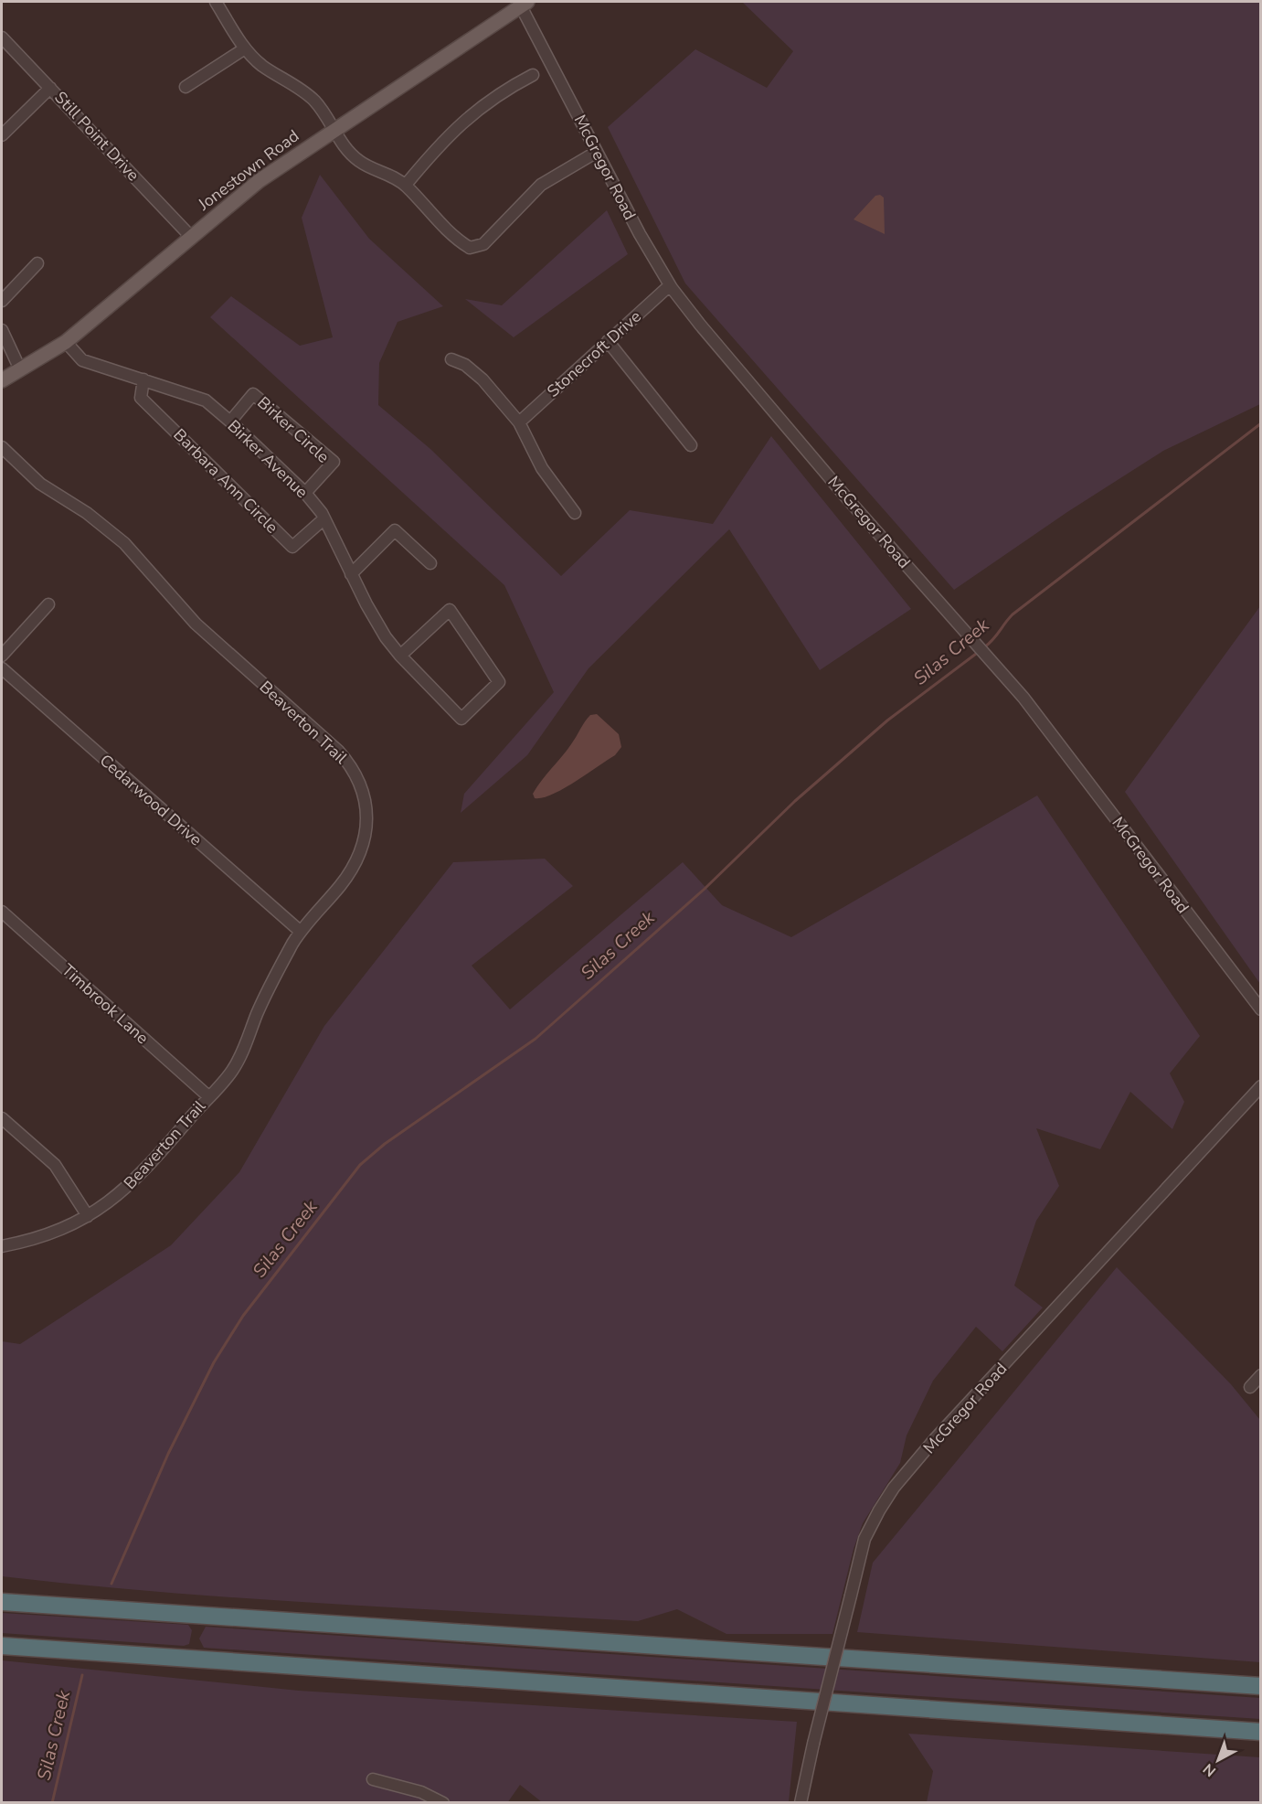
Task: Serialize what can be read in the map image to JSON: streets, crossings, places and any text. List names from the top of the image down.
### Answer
{
  "streets": {
    "main road": ["Jonestown Road"],
    "street": [
      "Still Point Drive",
      "McGregor Road",
      "Stonecroft Drive",
      "Birker Circle",
      "Birker Avenue",
      "Barbara Ann Circle",
      "Beaverton Trail",
      "Cedarwood Drive",
      "Timbrook Lane"
    ]
  },
  "crossings": [
    ["Still Point Drive", "Jonestown Road"],
    ["McGregor Road", "Jonestown Road"],
    ["McGregor Road", "Stonecroft Drive"],
    ["Jonestown Road", "Birker Avenue"],
    ["Birker Circle", "Birker Avenue"],
    ["Birker Avenue", "Barbara Ann Circle"],
    ["Beaverton Trail", "Cedarwood Drive"],
    ["Beaverton Trail", "Timbrook Lane"]
  ],
  "water": ["Silas Creek"],
  "north": "bottom left"
}
